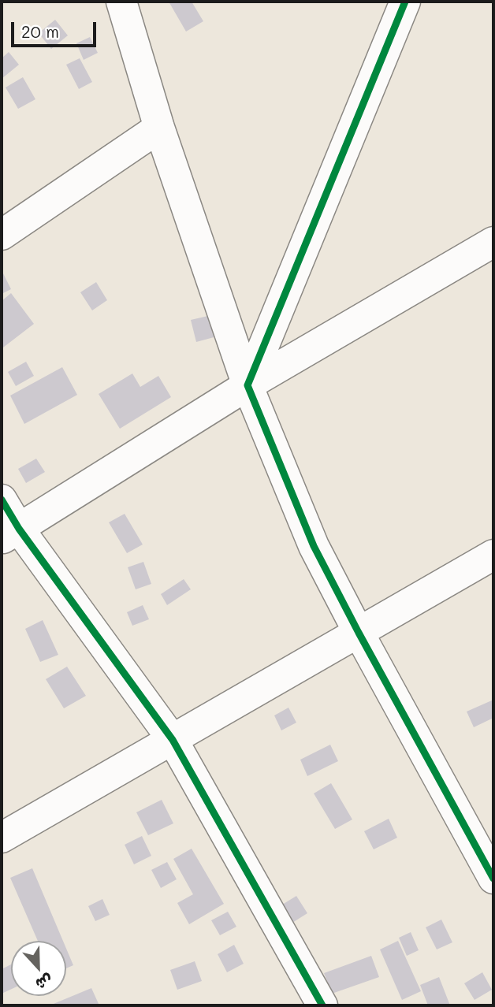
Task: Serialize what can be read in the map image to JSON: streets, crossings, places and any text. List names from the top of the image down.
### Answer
{
  "scale_bar": "20 m",
  "north": "bottom"
}
